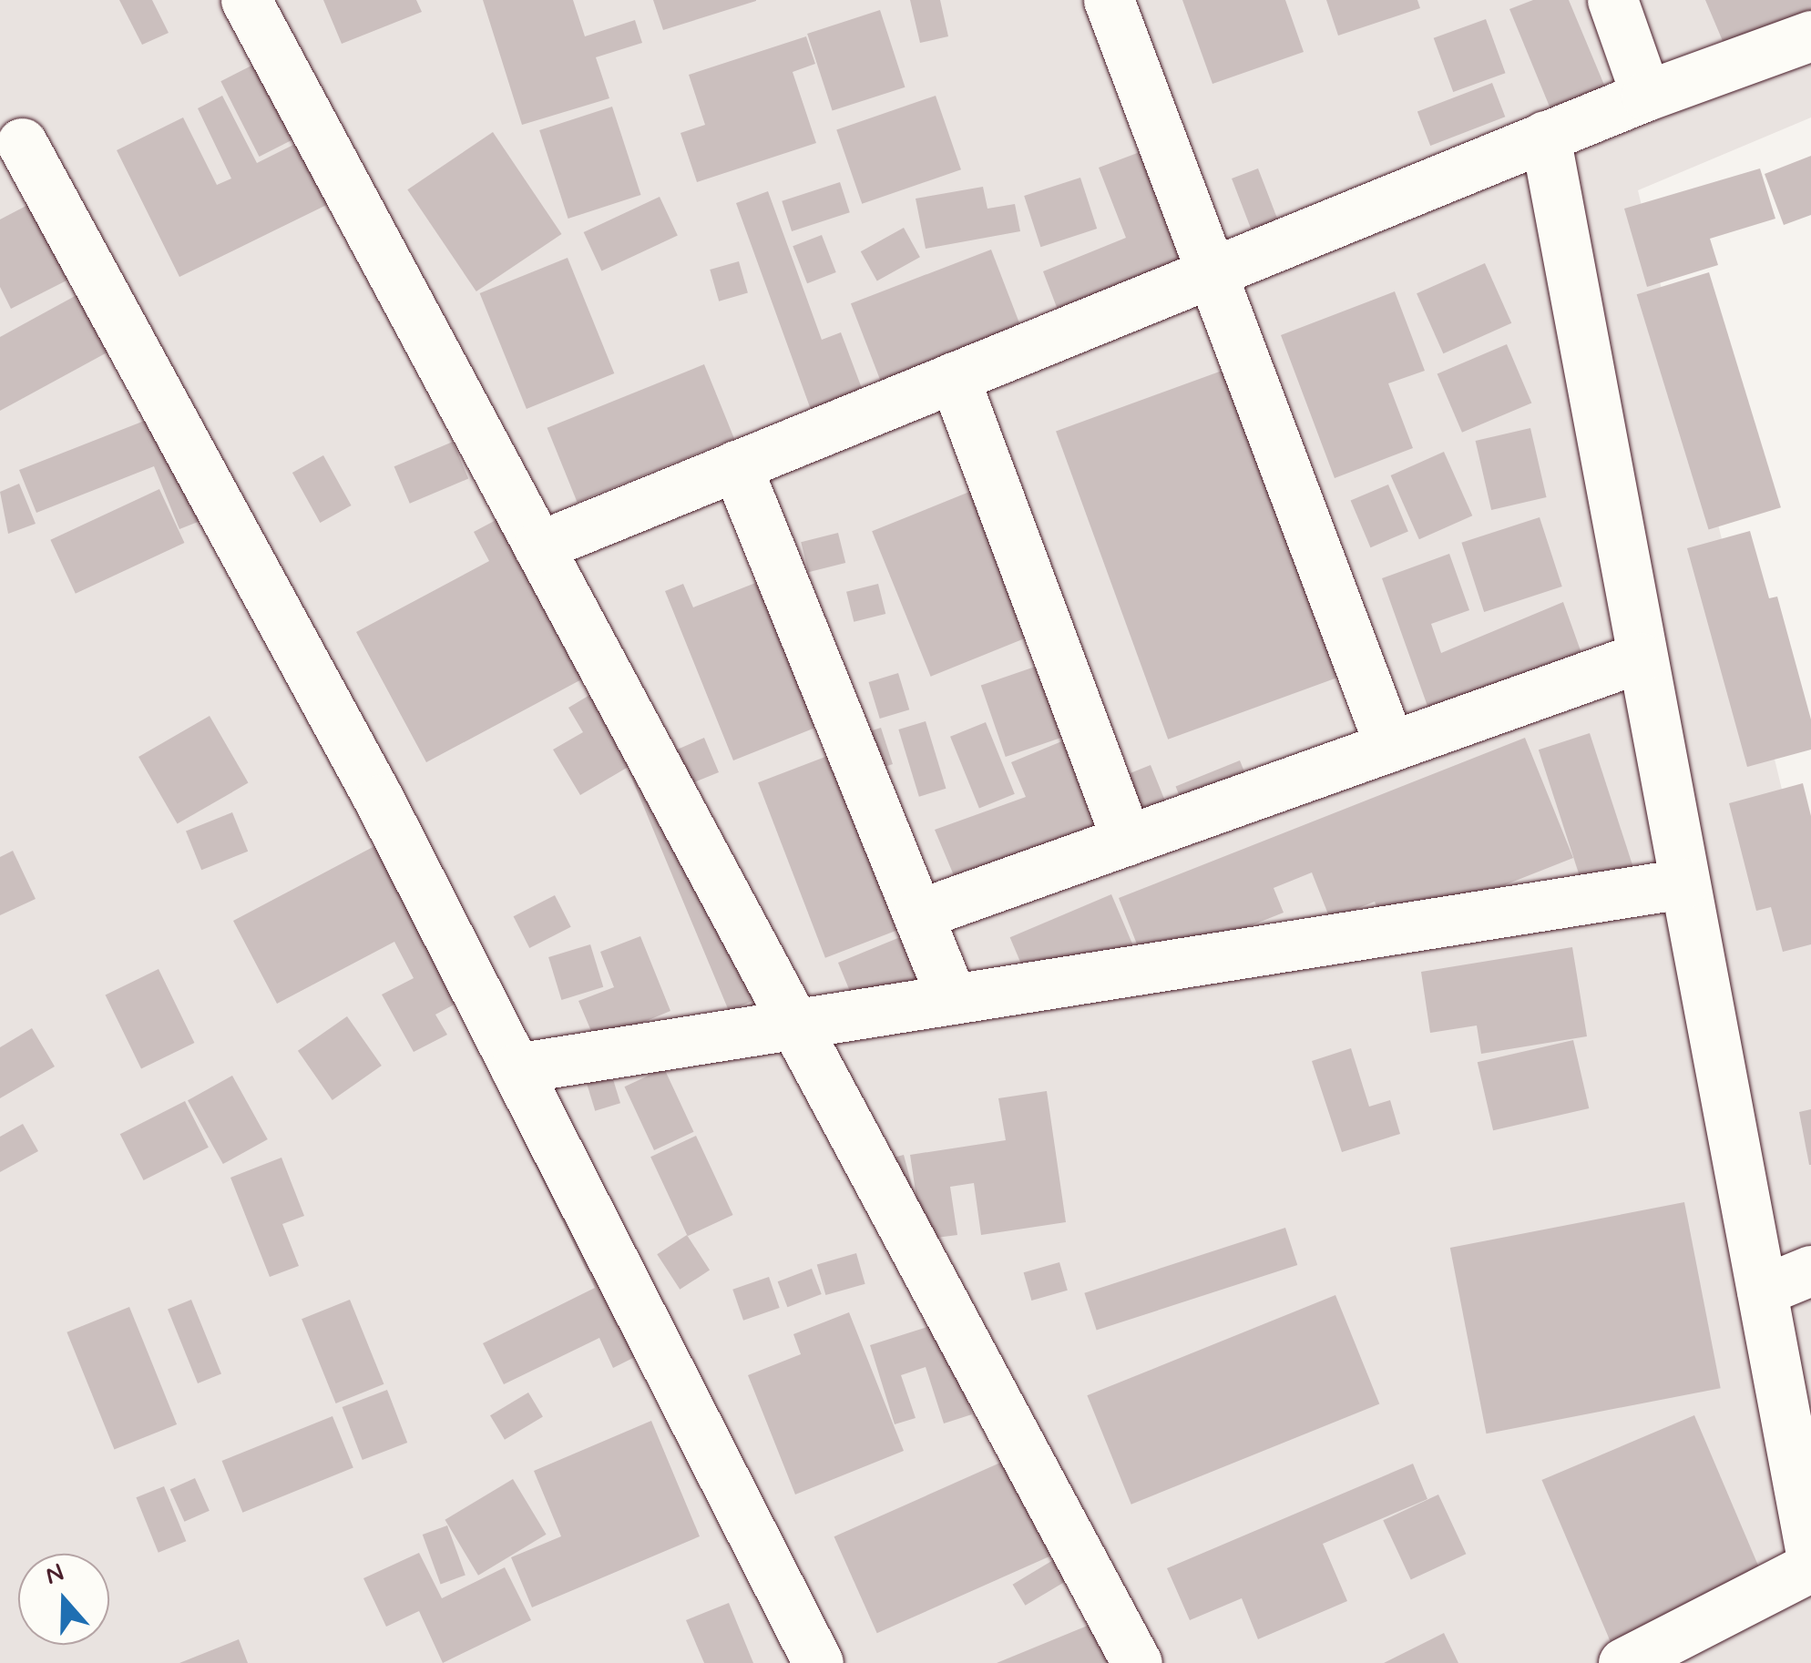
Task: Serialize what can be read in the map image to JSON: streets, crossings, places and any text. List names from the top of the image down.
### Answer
{
  "north": "top"
}
